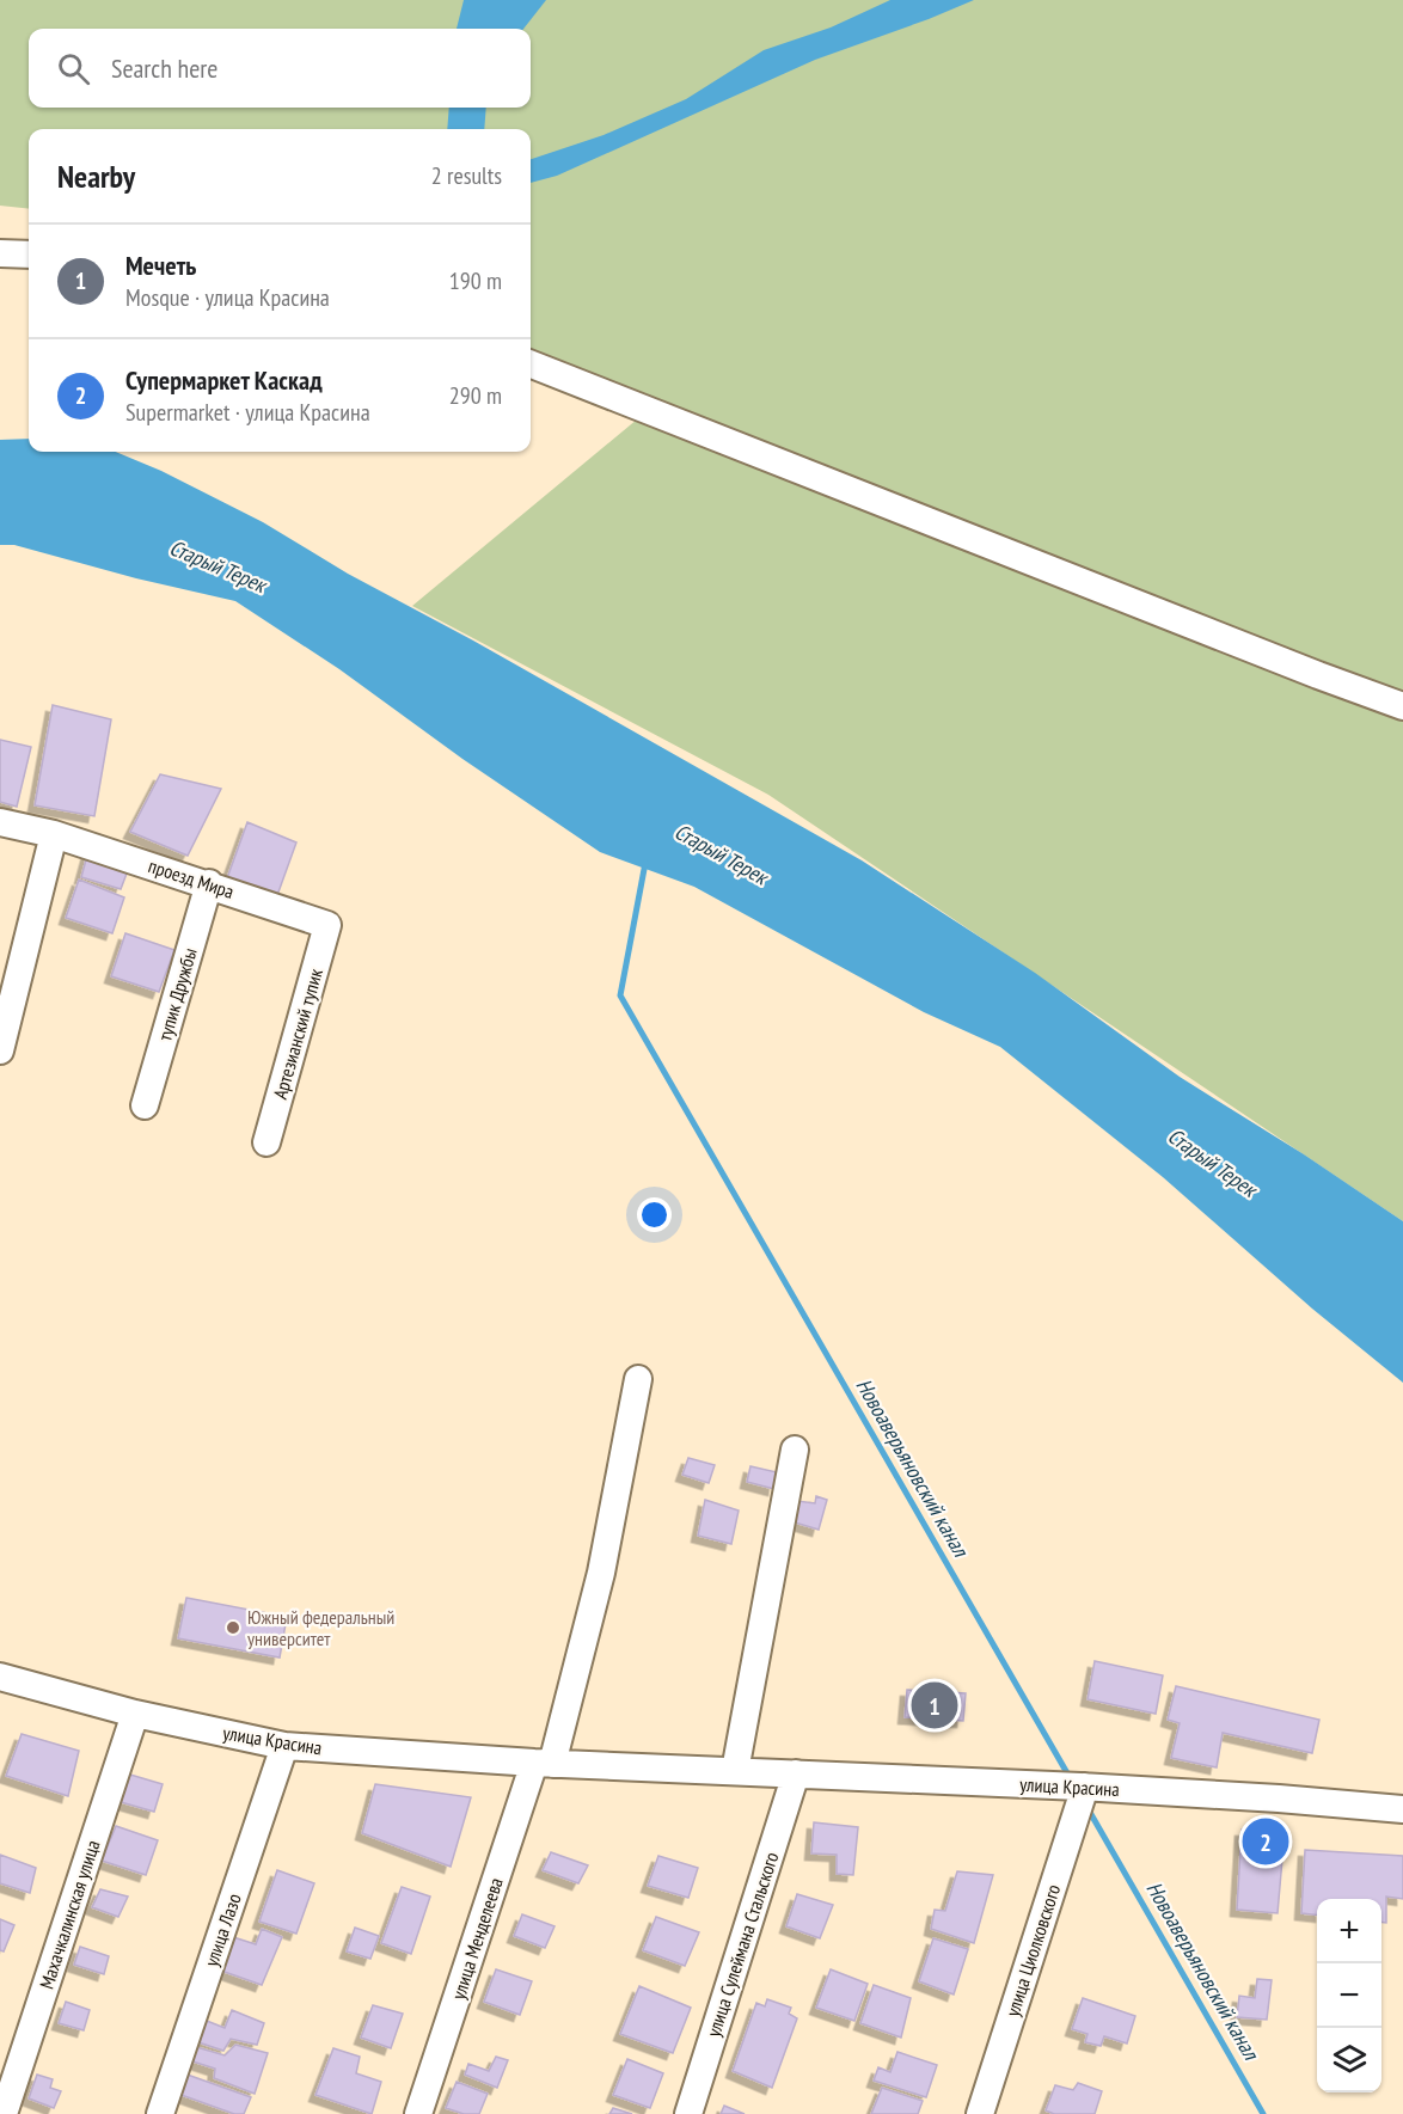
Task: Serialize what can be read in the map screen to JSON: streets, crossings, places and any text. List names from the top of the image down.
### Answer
{
  "streets": {
    "street": [
      "проезд Мира",
      "тупик Дружбы",
      "Артезианский тупик",
      "улица Красина",
      "Махачкалинская улица",
      "улица Лазо",
      "улица Менделеева",
      "улица Сулеймана Стальского",
      "улица Циолковского"
    ]
  },
  "crossings": [
    ["проезд Мира", "тупик Дружбы"],
    ["проезд Мира", "Артезианский тупик"],
    ["улица Красина", "Махачкалинская улица"],
    ["улица Красина", "улица Лазо"],
    ["улица Красина", "улица Менделеева"],
    ["улица Красина", "улица Сулеймана Стальского"],
    ["улица Красина", "улица Циолковского"]
  ],
  "water": ["Старый Терек", "Новоаверьяновский канал"],
  "places": ["Южный федеральный университет"],
  "page": {
    "search": "Search here",
    "heading": ["Nearby", "2 results"],
    "list": [
      {
        "mark": "1",
        "name": "Мечеть",
        "note": "Mosque · улица Красина",
        "value": "190 m"
      },
      {
        "mark": "2",
        "name": "Супермаркет Каскад",
        "note": "Supermarket · улица Красина",
        "value": "290 m"
      }
    ],
    "pins": ["1", "2"],
    "map_buttons": ["+", "−"]
  }
}
